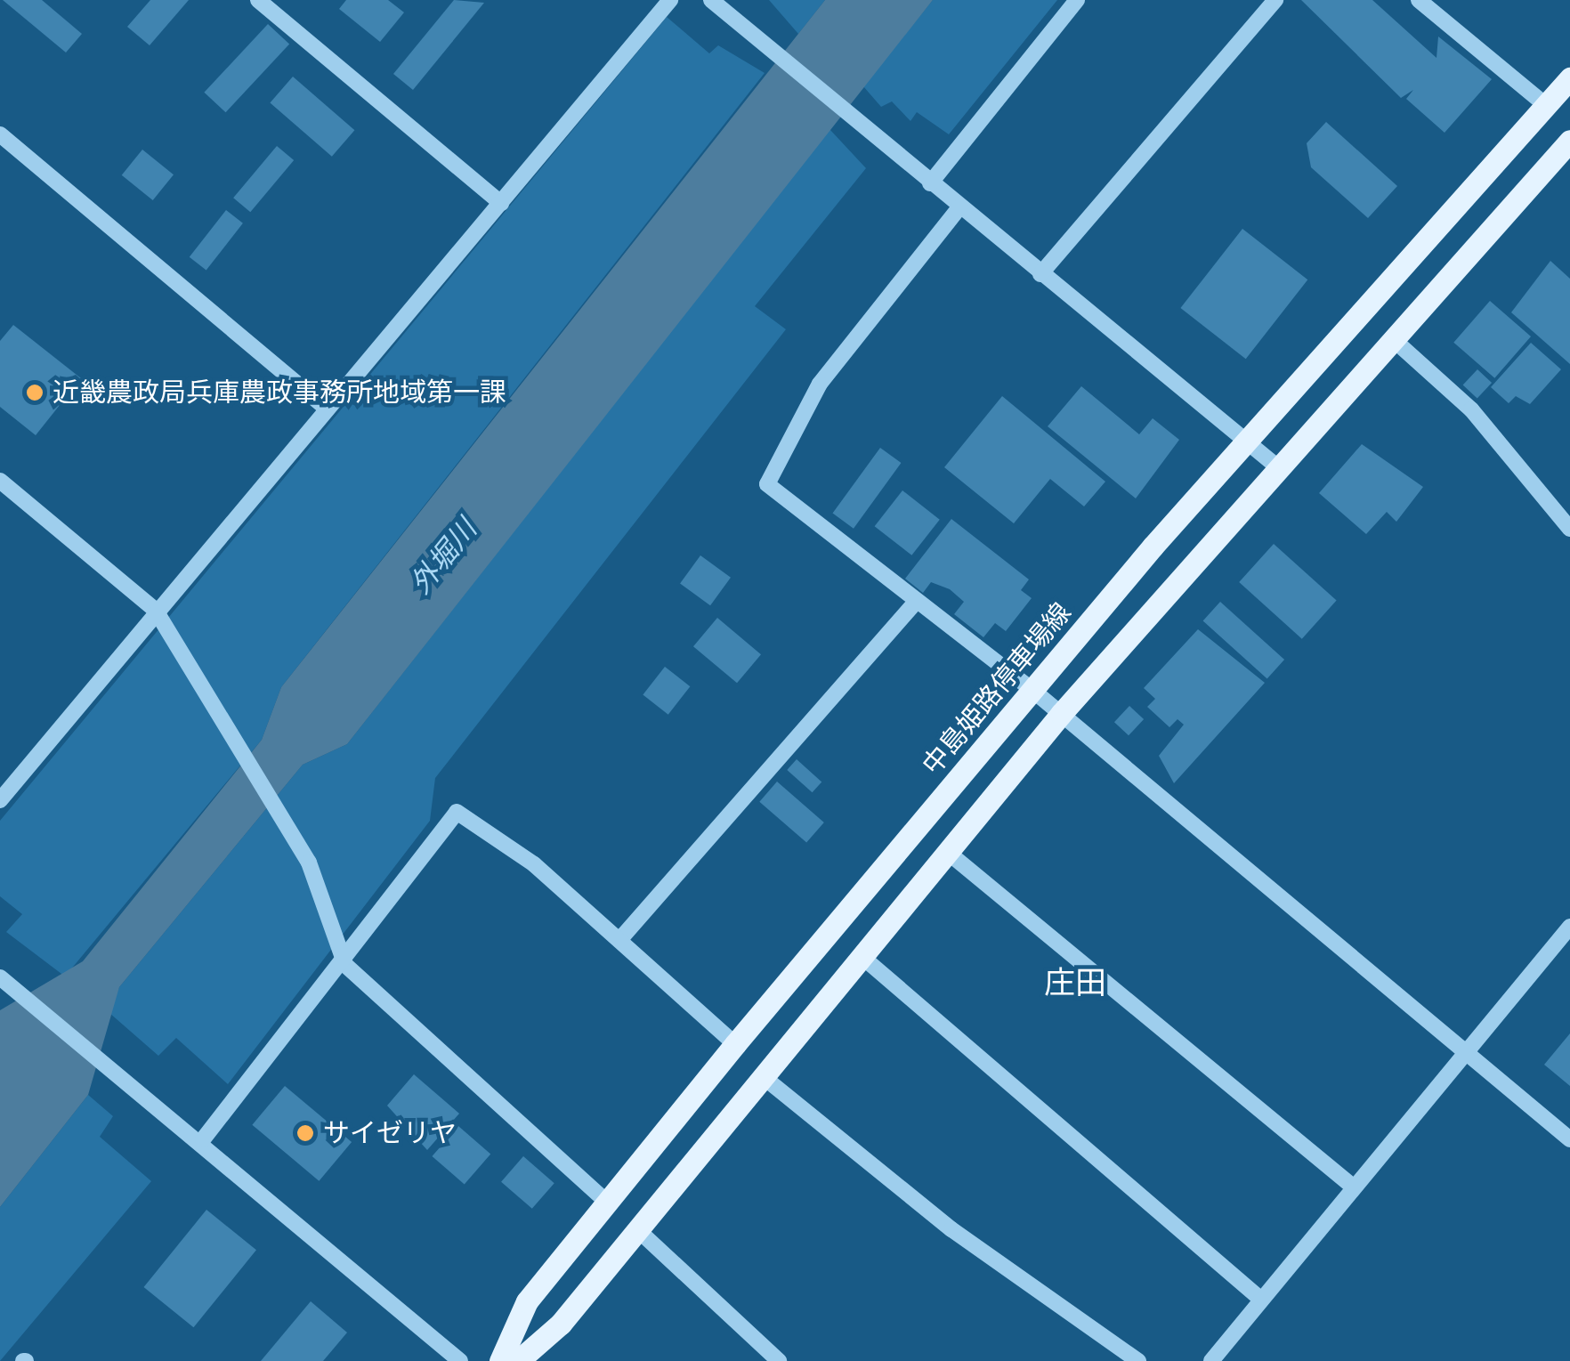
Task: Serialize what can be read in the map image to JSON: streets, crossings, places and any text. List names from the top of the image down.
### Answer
{
  "streets": {
    "main road": ["中島姫路停車場線"]
  },
  "districts": ["庄田"],
  "water": ["外堀川"],
  "places": ["近畿農政局兵庫農政事務所地域第一課", "サイゼリヤ"]
}
